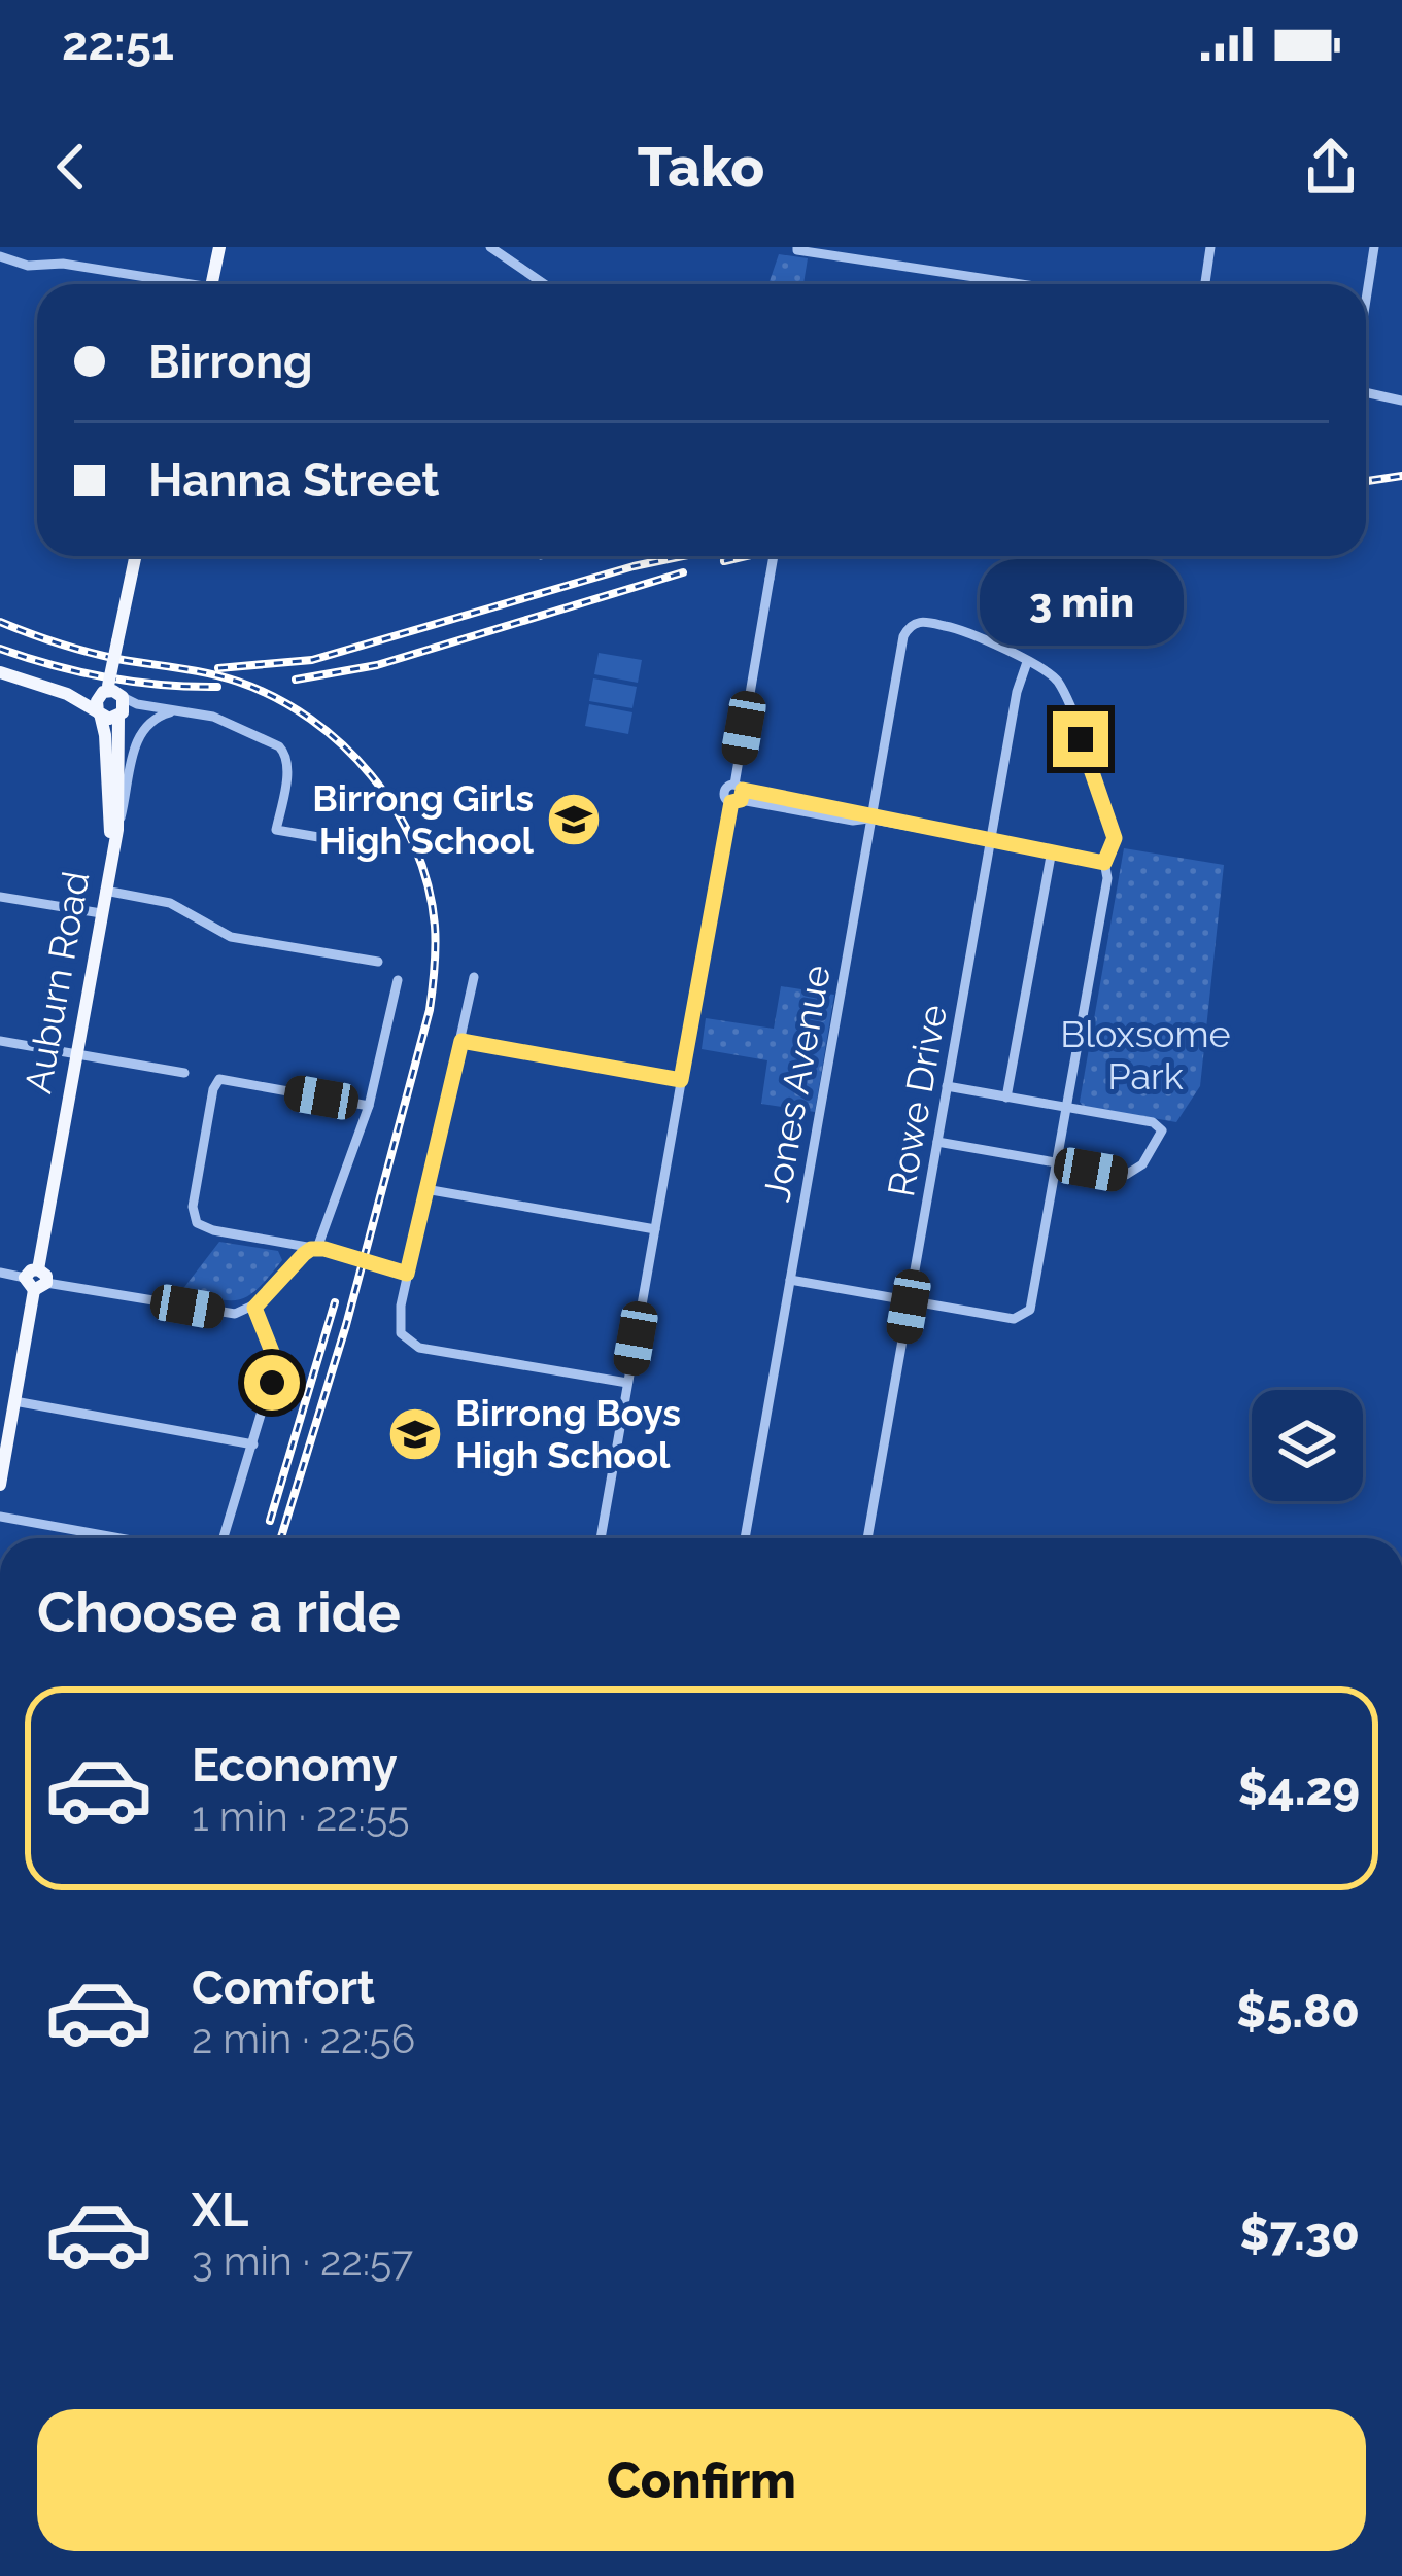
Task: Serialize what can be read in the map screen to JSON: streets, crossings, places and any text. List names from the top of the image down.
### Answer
{
  "streets": {
    "main road": ["Auburn Road"],
    "street": ["Jones Avenue", "Rowe Drive"]
  },
  "crossings": [
    ["Jones Avenue", "Rowe Drive"]
  ],
  "parks": ["Bloxsome Park"],
  "places": {
    "school or university": ["Birrong Girls High School", "Birrong Boys High School"]
  },
  "page": {
    "status": "22:51",
    "header": "Tako",
    "banner": ["Birrong", "Hanna Street"],
    "bubble": "3 min",
    "heading": "Choose a ride",
    "list": [
      {
        "name": "Economy",
        "note": "1 min · 22:55",
        "value": "$4.29"
      },
      {
        "name": "Comfort",
        "note": "2 min · 22:56",
        "value": "$5.80"
      },
      {
        "name": "XL",
        "note": "3 min · 22:57",
        "value": "$7.30"
      }
    ],
    "buttons": "Confirm"
  }
}
